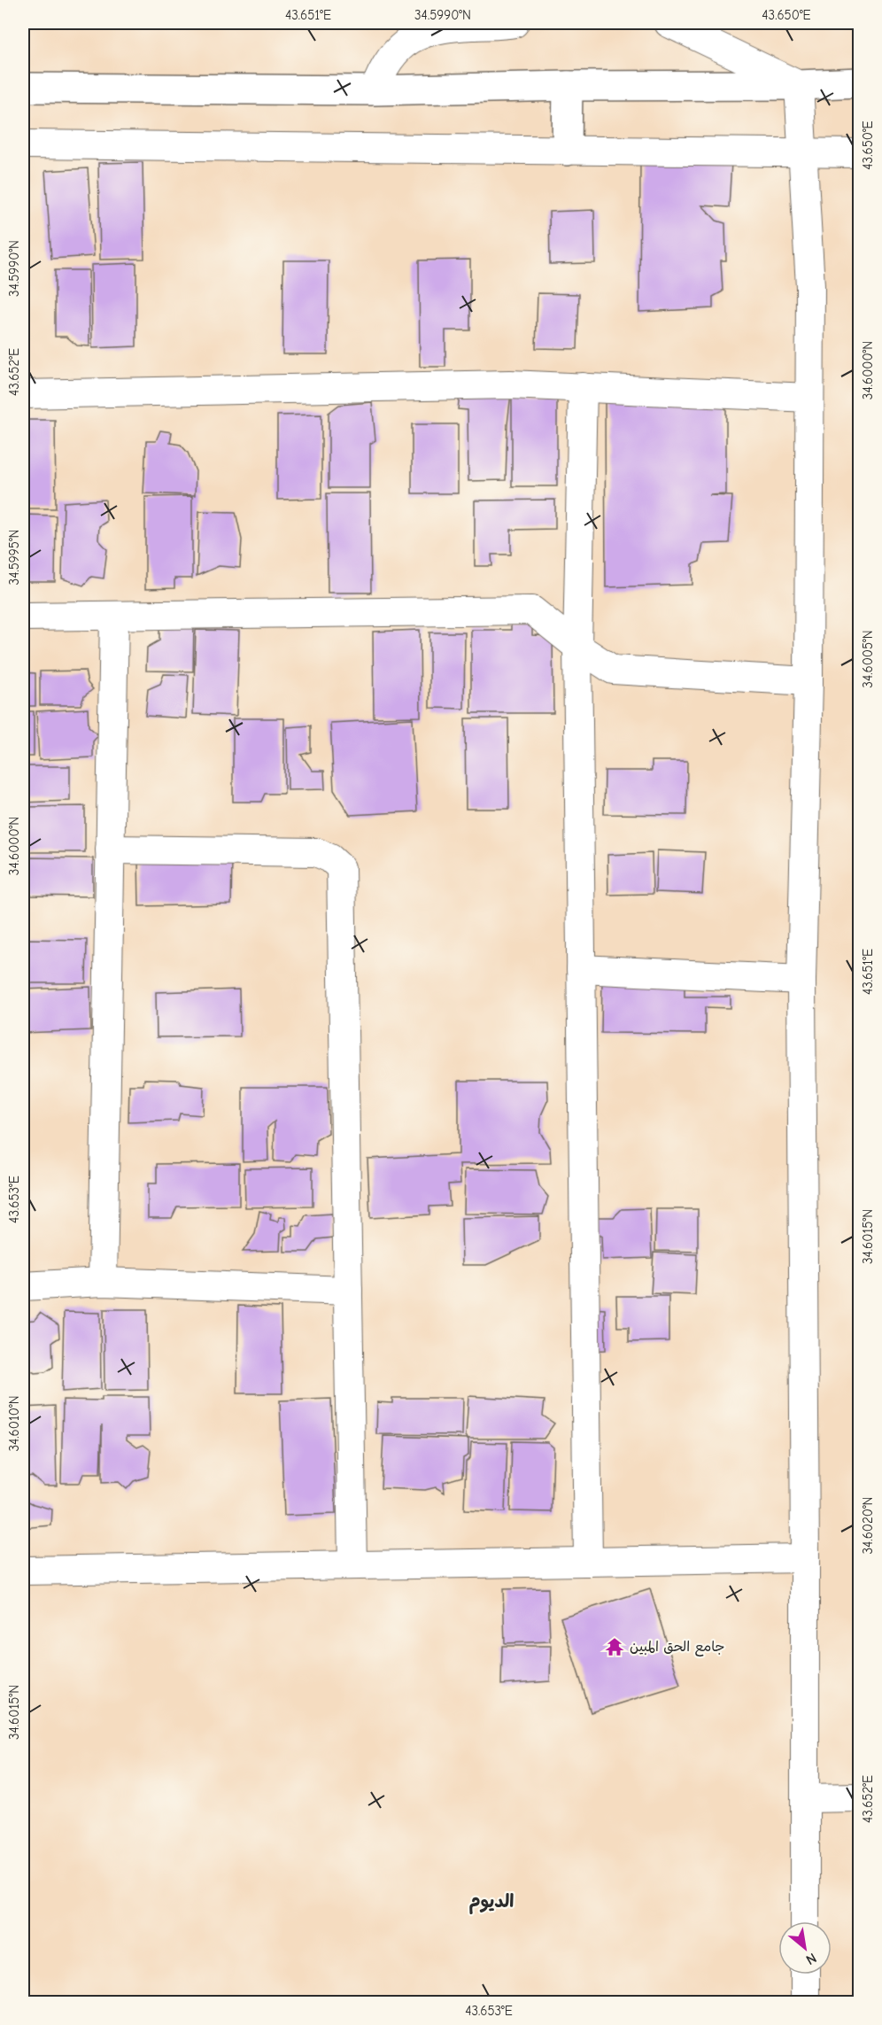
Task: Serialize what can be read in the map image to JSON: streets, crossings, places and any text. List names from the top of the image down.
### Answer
{
  "districts": ["الديوم"],
  "places": {
    "temple": ["جامع الحق المبين"]
  },
  "north": "bottom right",
  "coordinates": [
    "43.651°E",
    "34.5990°N",
    "43.650°E",
    "34.6000°N",
    "43.652°E",
    "34.5995°N",
    "34.6005°N",
    "43.653°E",
    "34.6015°N",
    "34.6010°N",
    "34.6020°N"
  ]
}
